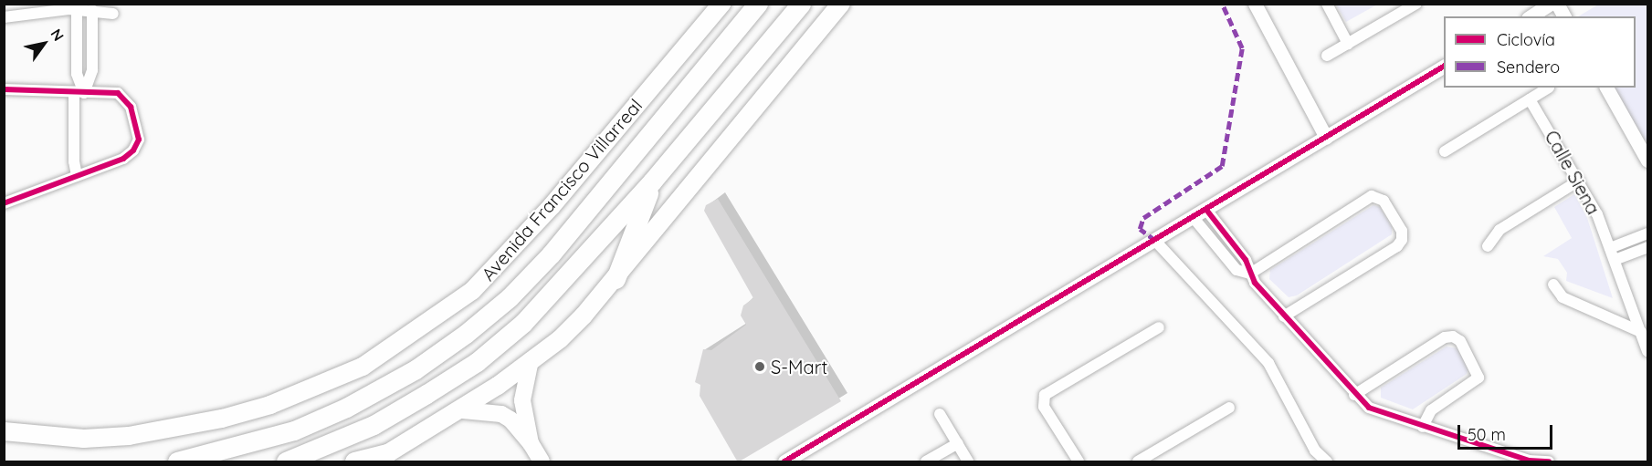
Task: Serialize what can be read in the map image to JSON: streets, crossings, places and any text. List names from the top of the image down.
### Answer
{
  "streets": {
    "highway": ["Avenida Francisco Villarreal"],
    "street": ["Calle Siena"]
  },
  "places": ["S-Mart"],
  "legend": ["Ciclovía", "Sendero"],
  "scale_bar": "50 m",
  "north": "top right"
}
